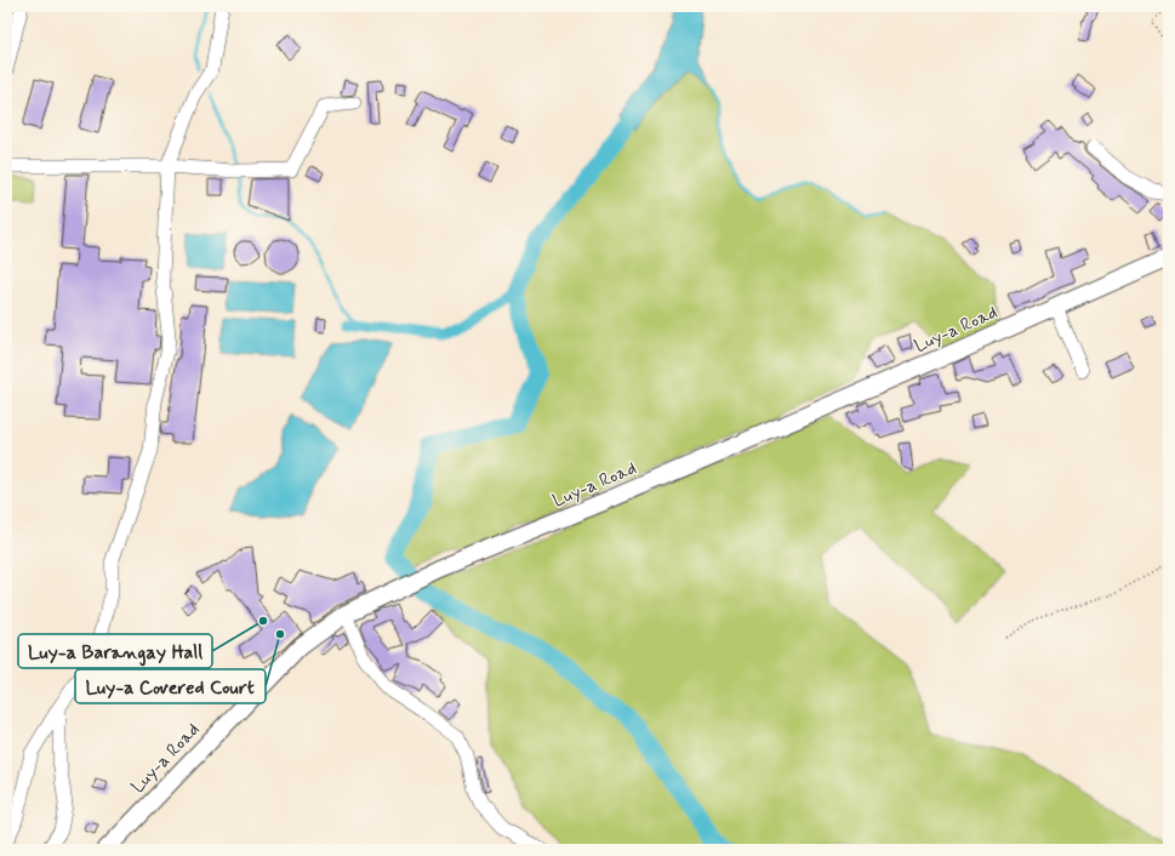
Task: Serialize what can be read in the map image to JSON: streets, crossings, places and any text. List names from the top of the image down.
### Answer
{
  "streets": {
    "main road": ["Luy-a Road"]
  },
  "places": ["Luy-a Barangay Hall", "Luy-a Covered Court"]
}
